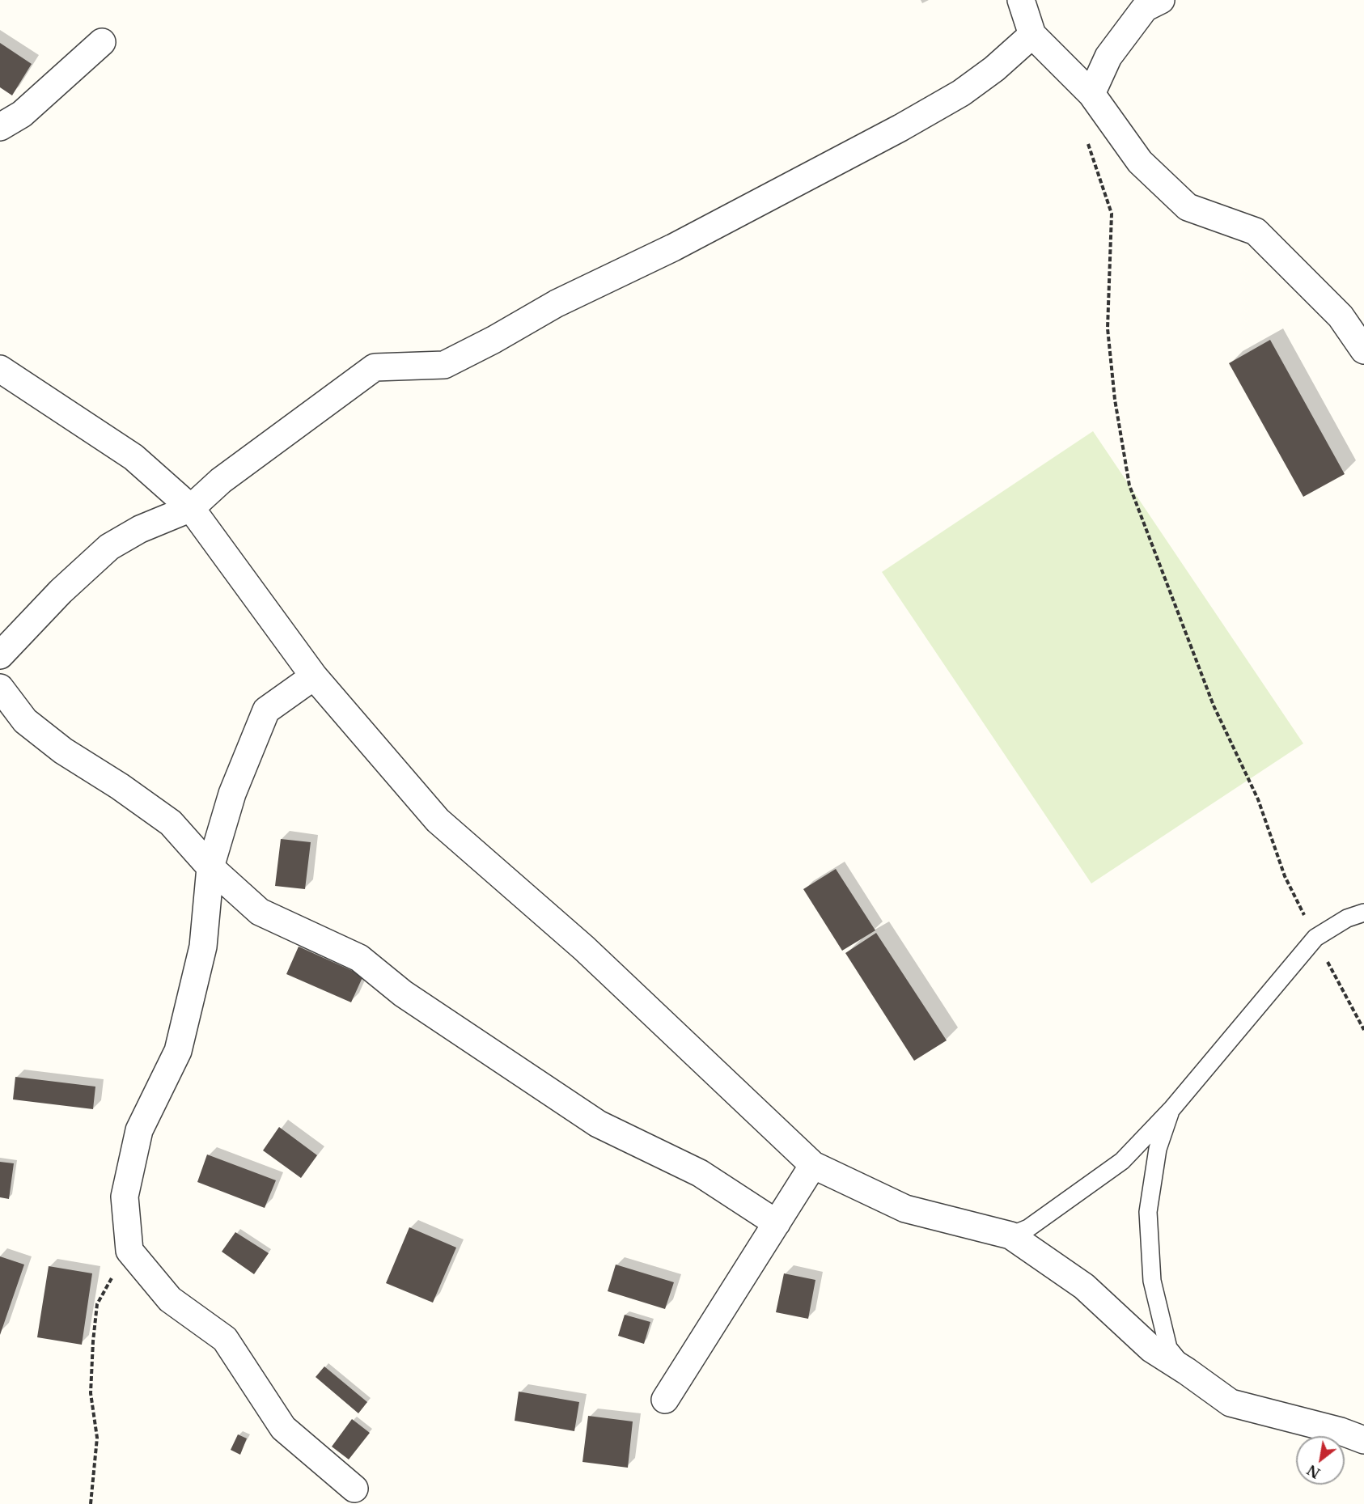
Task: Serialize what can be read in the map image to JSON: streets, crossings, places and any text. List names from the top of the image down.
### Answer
{
  "north": "bottom left"
}
